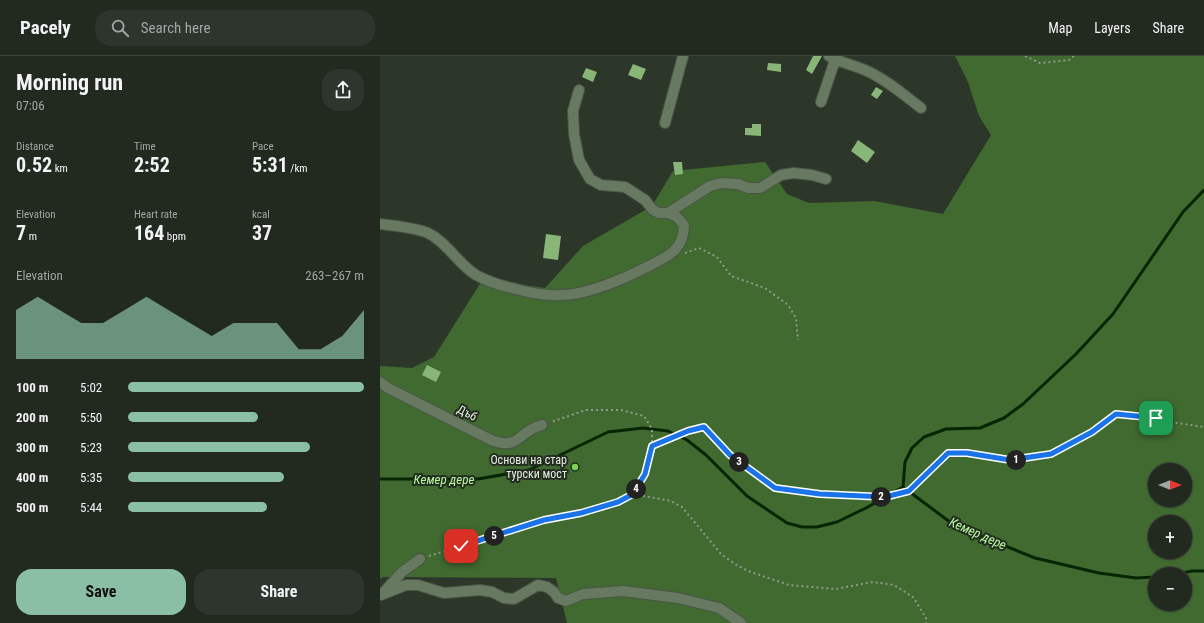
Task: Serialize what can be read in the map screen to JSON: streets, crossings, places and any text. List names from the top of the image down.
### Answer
{
  "streets": {
    "street": ["Дъб"]
  },
  "water": ["Кемер дере"],
  "places": ["Основи на стар турски мост"],
  "north": "right",
  "page": {
    "header": "Pacely",
    "search": "Search here",
    "nav": ["Map", "Layers", "Share"],
    "heading": ["Morning run", "07:06"],
    "stats": [
      ["Distance", "0.52 km"],
      ["Time", "2:52"],
      ["Pace", "5:31 /km"],
      ["Elevation", "7 m"],
      ["Heart rate", "164 bpm"],
      ["kcal", "37"]
    ],
    "chart": ["Elevation", "263–267 m"],
    "list": [
      {
        "name": "100 m",
        "note": "5:02"
      },
      {
        "name": "200 m",
        "note": "5:50"
      },
      {
        "name": "300 m",
        "note": "5:23"
      },
      {
        "name": "400 m",
        "note": "5:35"
      },
      {
        "name": "500 m",
        "note": "5:44"
      }
    ],
    "pins": [
      "1",
      "3",
      "4",
      "2",
      "5"
    ],
    "map_buttons": ["+", "−"],
    "buttons": ["Save", "Share"]
  }
}
